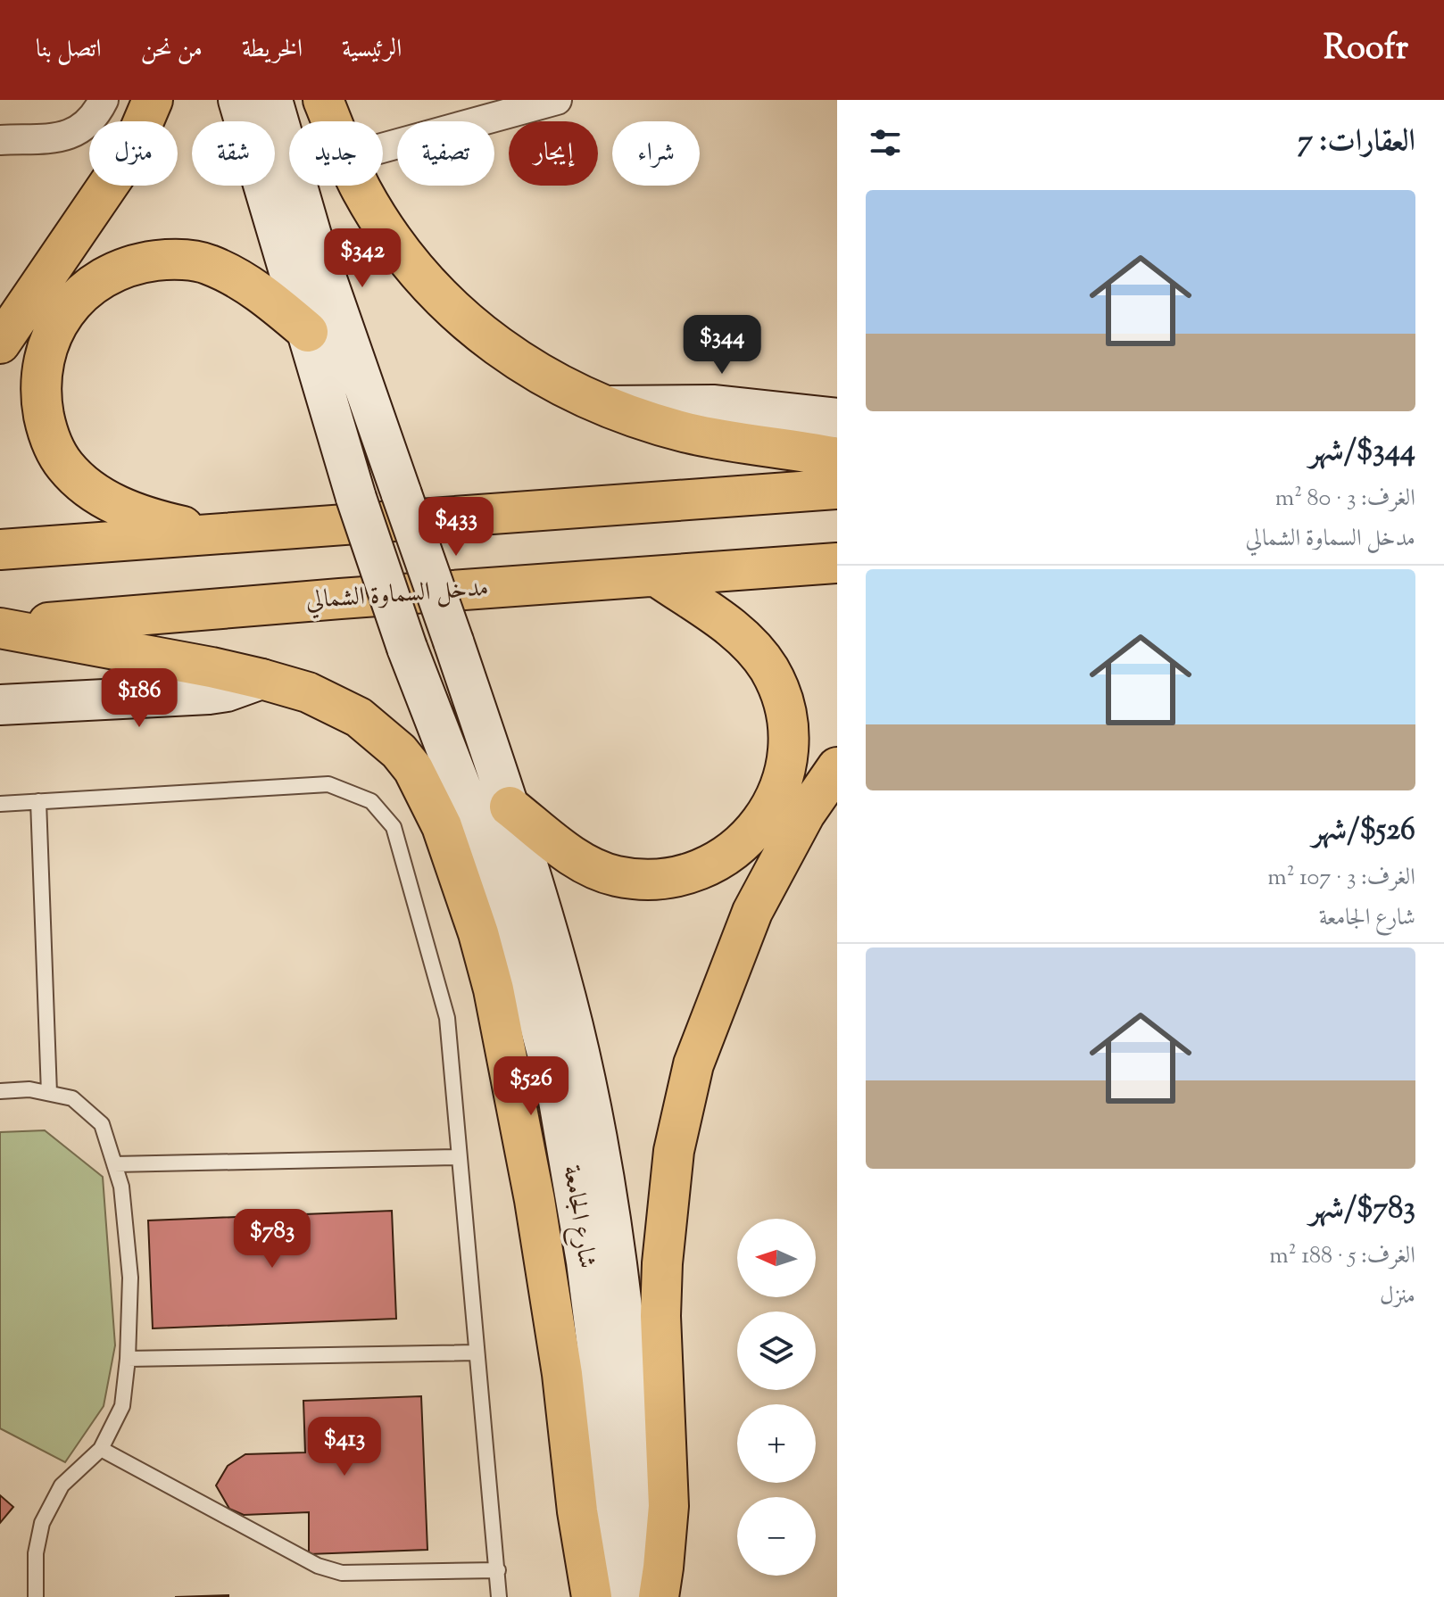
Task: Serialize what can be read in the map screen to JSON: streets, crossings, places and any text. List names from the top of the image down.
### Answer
{
  "streets": {
    "highway": ["مدخل السماوة الشمالي"],
    "main road": ["شارع الجامعة"]
  },
  "north": "left",
  "page": {
    "header": "Roofr",
    "nav": [
      "الرئيسية",
      "الخريطة",
      "من نحن",
      "اتصل بنا"
    ],
    "heading": "العقارات: 7",
    "chip": [
      "شراء",
      "إيجار",
      "تصفية",
      "جديد",
      "شقة",
      "منزل"
    ],
    "list": [
      {
        "name": "$344/شهر",
        "note": "الغرف: 3 · 80 m² · مدخل السماوة الشمالي"
      },
      {
        "name": "$526/شهر",
        "note": "الغرف: 3 · 107 m² · شارع الجامعة"
      },
      {
        "name": "$783/شهر",
        "note": "الغرف: 5 · 188 m² · منزل"
      }
    ],
    "price": [
      "$342",
      "$344",
      "$433",
      "$186",
      "$526",
      "$783",
      "$413"
    ],
    "map_buttons": ["+", "−"]
  }
}
